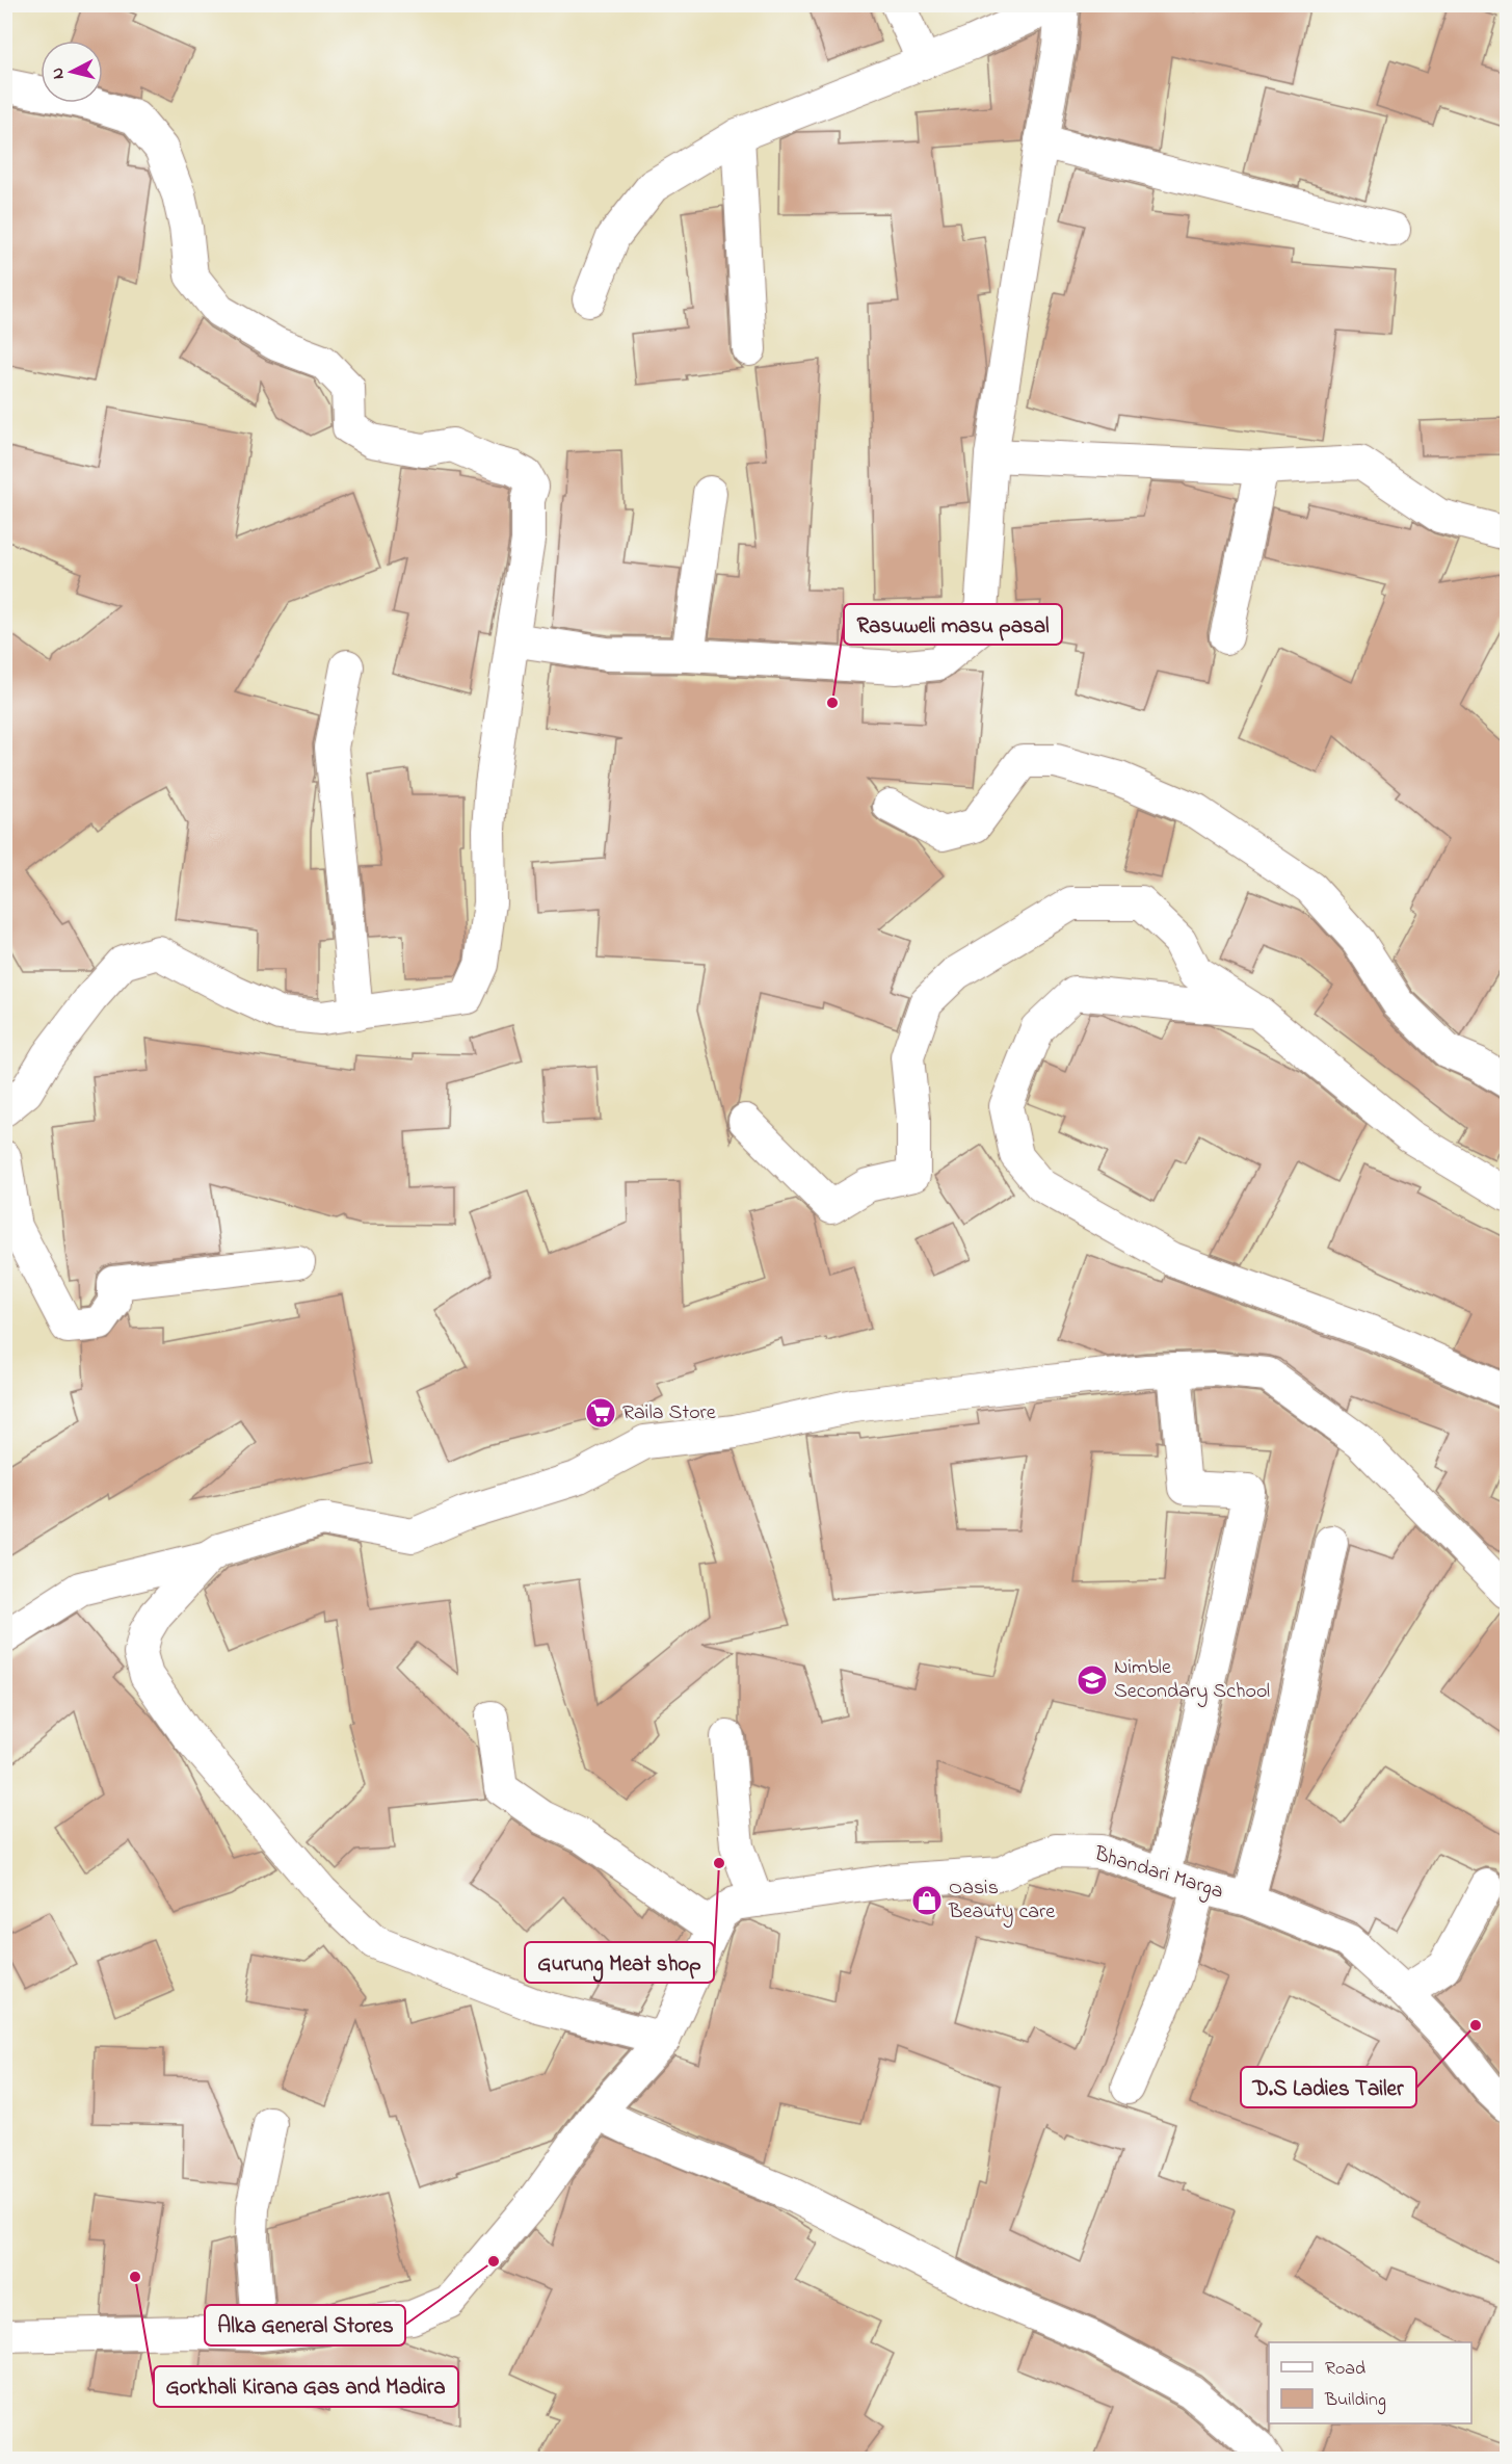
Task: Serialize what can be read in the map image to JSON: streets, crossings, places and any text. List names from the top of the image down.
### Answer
{
  "streets": {
    "street": ["Bhandari Marga"]
  },
  "places": {
    "other": [
      "Rasuweli masu pasal",
      "Gurung Meat shop",
      "D.S Ladies Tailer",
      "Alka General Stores",
      "Gorkhali Kirana Gas and Madira"
    ],
    "supermarket": ["Raila Store"],
    "school or university": ["Nimble Secondary School"],
    "shop": ["Oasis Beauty care"]
  },
  "legend": ["Road", "Building"],
  "north": "left"
}
